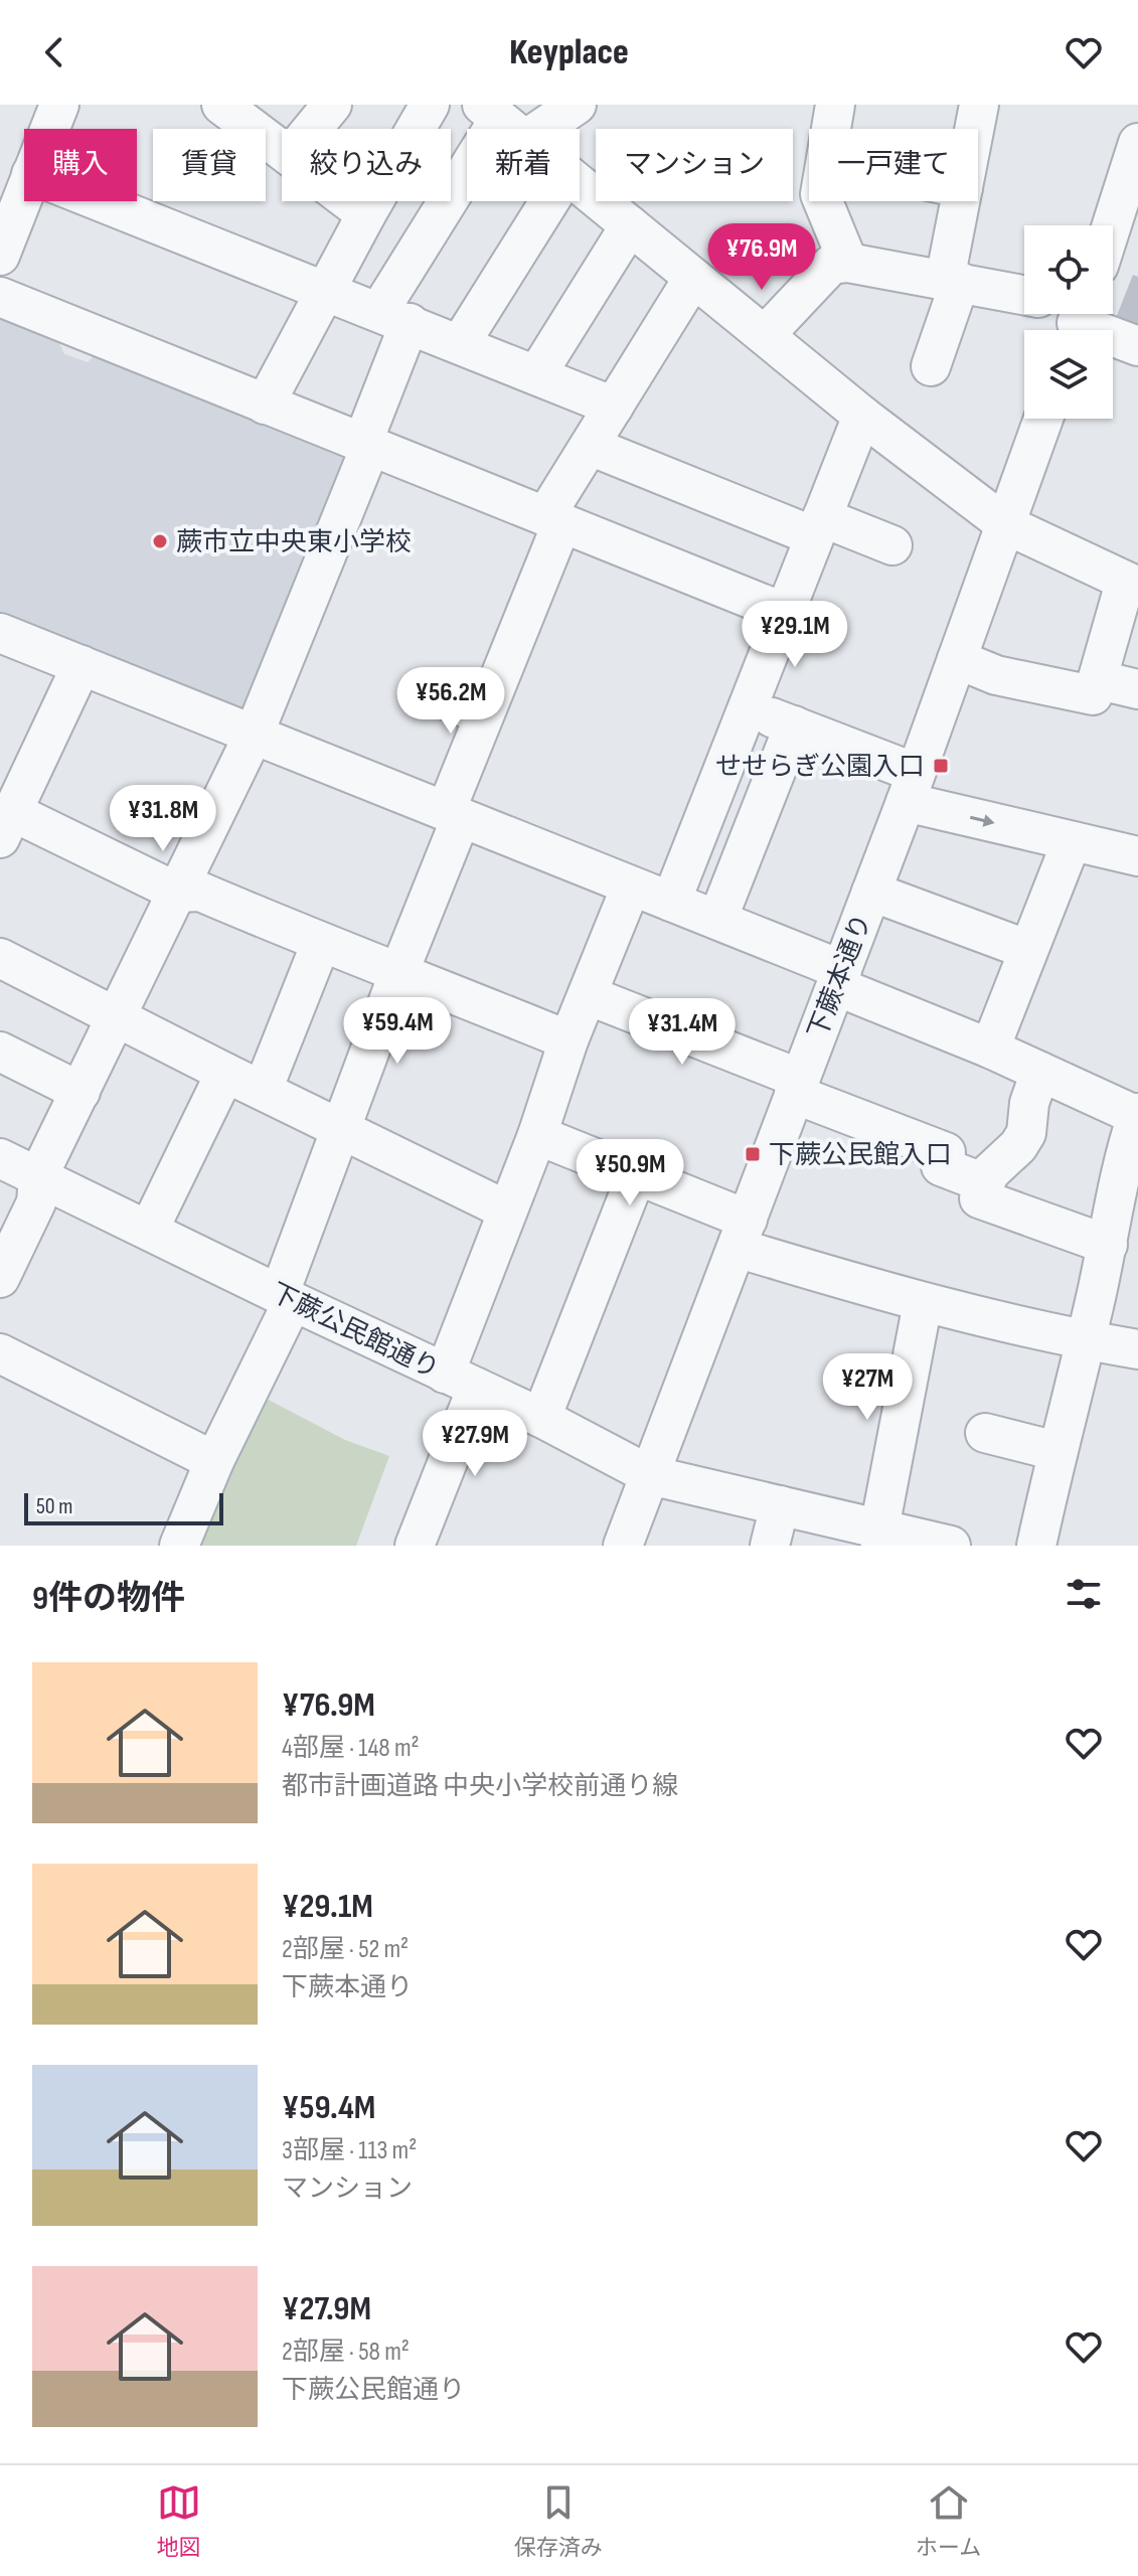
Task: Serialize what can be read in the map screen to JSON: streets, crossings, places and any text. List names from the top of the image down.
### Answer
{
  "streets": {
    "street": ["下蕨本通り", "下蕨公民館通り"]
  },
  "crossings": [
    ["下蕨本通り", "下蕨公民館通り"]
  ],
  "places": {
    "other": ["蕨市立中央東小学校"],
    "transit": ["せせらぎ公園入口", "下蕨公民館入口"]
  },
  "scale_bar": "50 m",
  "page": {
    "header": "Keyplace",
    "chip": [
      "購入",
      "賃貸",
      "絞り込み",
      "新着",
      "マンション",
      "一戸建て"
    ],
    "price": [
      "¥76.9M",
      "¥29.1M",
      "¥56.2M",
      "¥31.8M",
      "¥59.4M",
      "¥31.4M",
      "¥50.9M",
      "¥27M",
      "¥27.9M"
    ],
    "scale": "50 m",
    "heading": "9件の物件",
    "list": [
      {
        "name": "¥76.9M",
        "note": "4部屋 · 148 m² · 都市計画道路 中央小学校前通り線"
      },
      {
        "name": "¥29.1M",
        "note": "2部屋 · 52 m² · 下蕨本通り"
      },
      {
        "name": "¥59.4M",
        "note": "3部屋 · 113 m² · マンション"
      },
      {
        "name": "¥27.9M",
        "note": "2部屋 · 58 m² · 下蕨公民館通り"
      }
    ],
    "tabs": ["地図", "保存済み", "ホーム"]
  }
}
